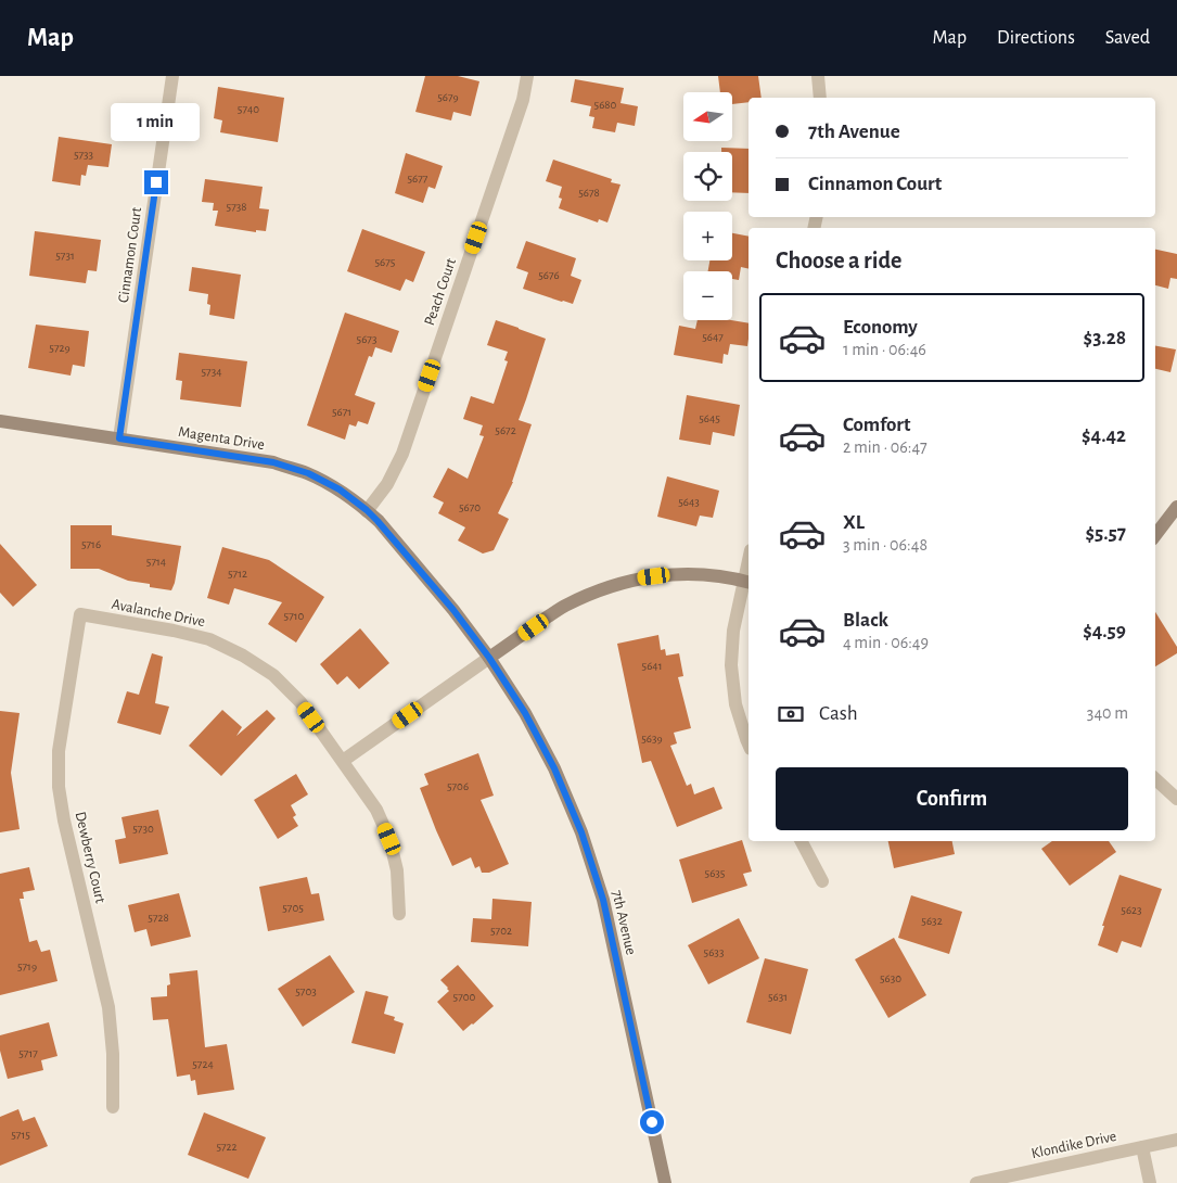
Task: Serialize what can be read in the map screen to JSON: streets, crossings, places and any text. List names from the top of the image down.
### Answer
{
  "streets": {
    "main road": ["Magenta Drive", "7th Avenue"],
    "street": [
      "Cinnamon Court",
      "Peach Court",
      "Avalanche Drive",
      "Dewberry Court",
      "Klondike Drive"
    ]
  },
  "crossings": [
    ["Cinnamon Court", "Magenta Drive"],
    ["Peach Court", "Magenta Drive"],
    ["Magenta Drive", "7th Avenue"],
    ["Avalanche Drive", "Dewberry Court"]
  ],
  "house_numbers": [
    "5679",
    "5680",
    "5740",
    "5733",
    "5677",
    "5678",
    "5738",
    "5731",
    "5675",
    "5676",
    "5647",
    "5673",
    "5729",
    "5734",
    "5671",
    "5645",
    "5672",
    "5643",
    "5670",
    "5716",
    "5714",
    "5712",
    "5710",
    "5641",
    "5639",
    "5706",
    "5730",
    "5635",
    "5705",
    "5623",
    "5728",
    "5632",
    "5702",
    "5633",
    "5719",
    "5630",
    "5703",
    "5700",
    "5631",
    "5717",
    "5724",
    "5715",
    "5722"
  ],
  "north": "left",
  "page": {
    "header": "Map",
    "nav": ["Map", "Directions", "Saved"],
    "map_buttons": ["+", "−"],
    "banner": ["7th Avenue", "Cinnamon Court"],
    "bubble": "1 min",
    "heading": "Choose a ride",
    "list": [
      {
        "name": "Economy",
        "note": "1 min · 06:46",
        "value": "$3.28"
      },
      {
        "name": "Comfort",
        "note": "2 min · 06:47",
        "value": "$4.42"
      },
      {
        "name": "XL",
        "note": "3 min · 06:48",
        "value": "$5.57"
      },
      {
        "name": "Black",
        "note": "4 min · 06:49",
        "value": "$4.59"
      }
    ],
    "pay": ["Cash", "340 m"],
    "buttons": "Confirm"
  }
}
